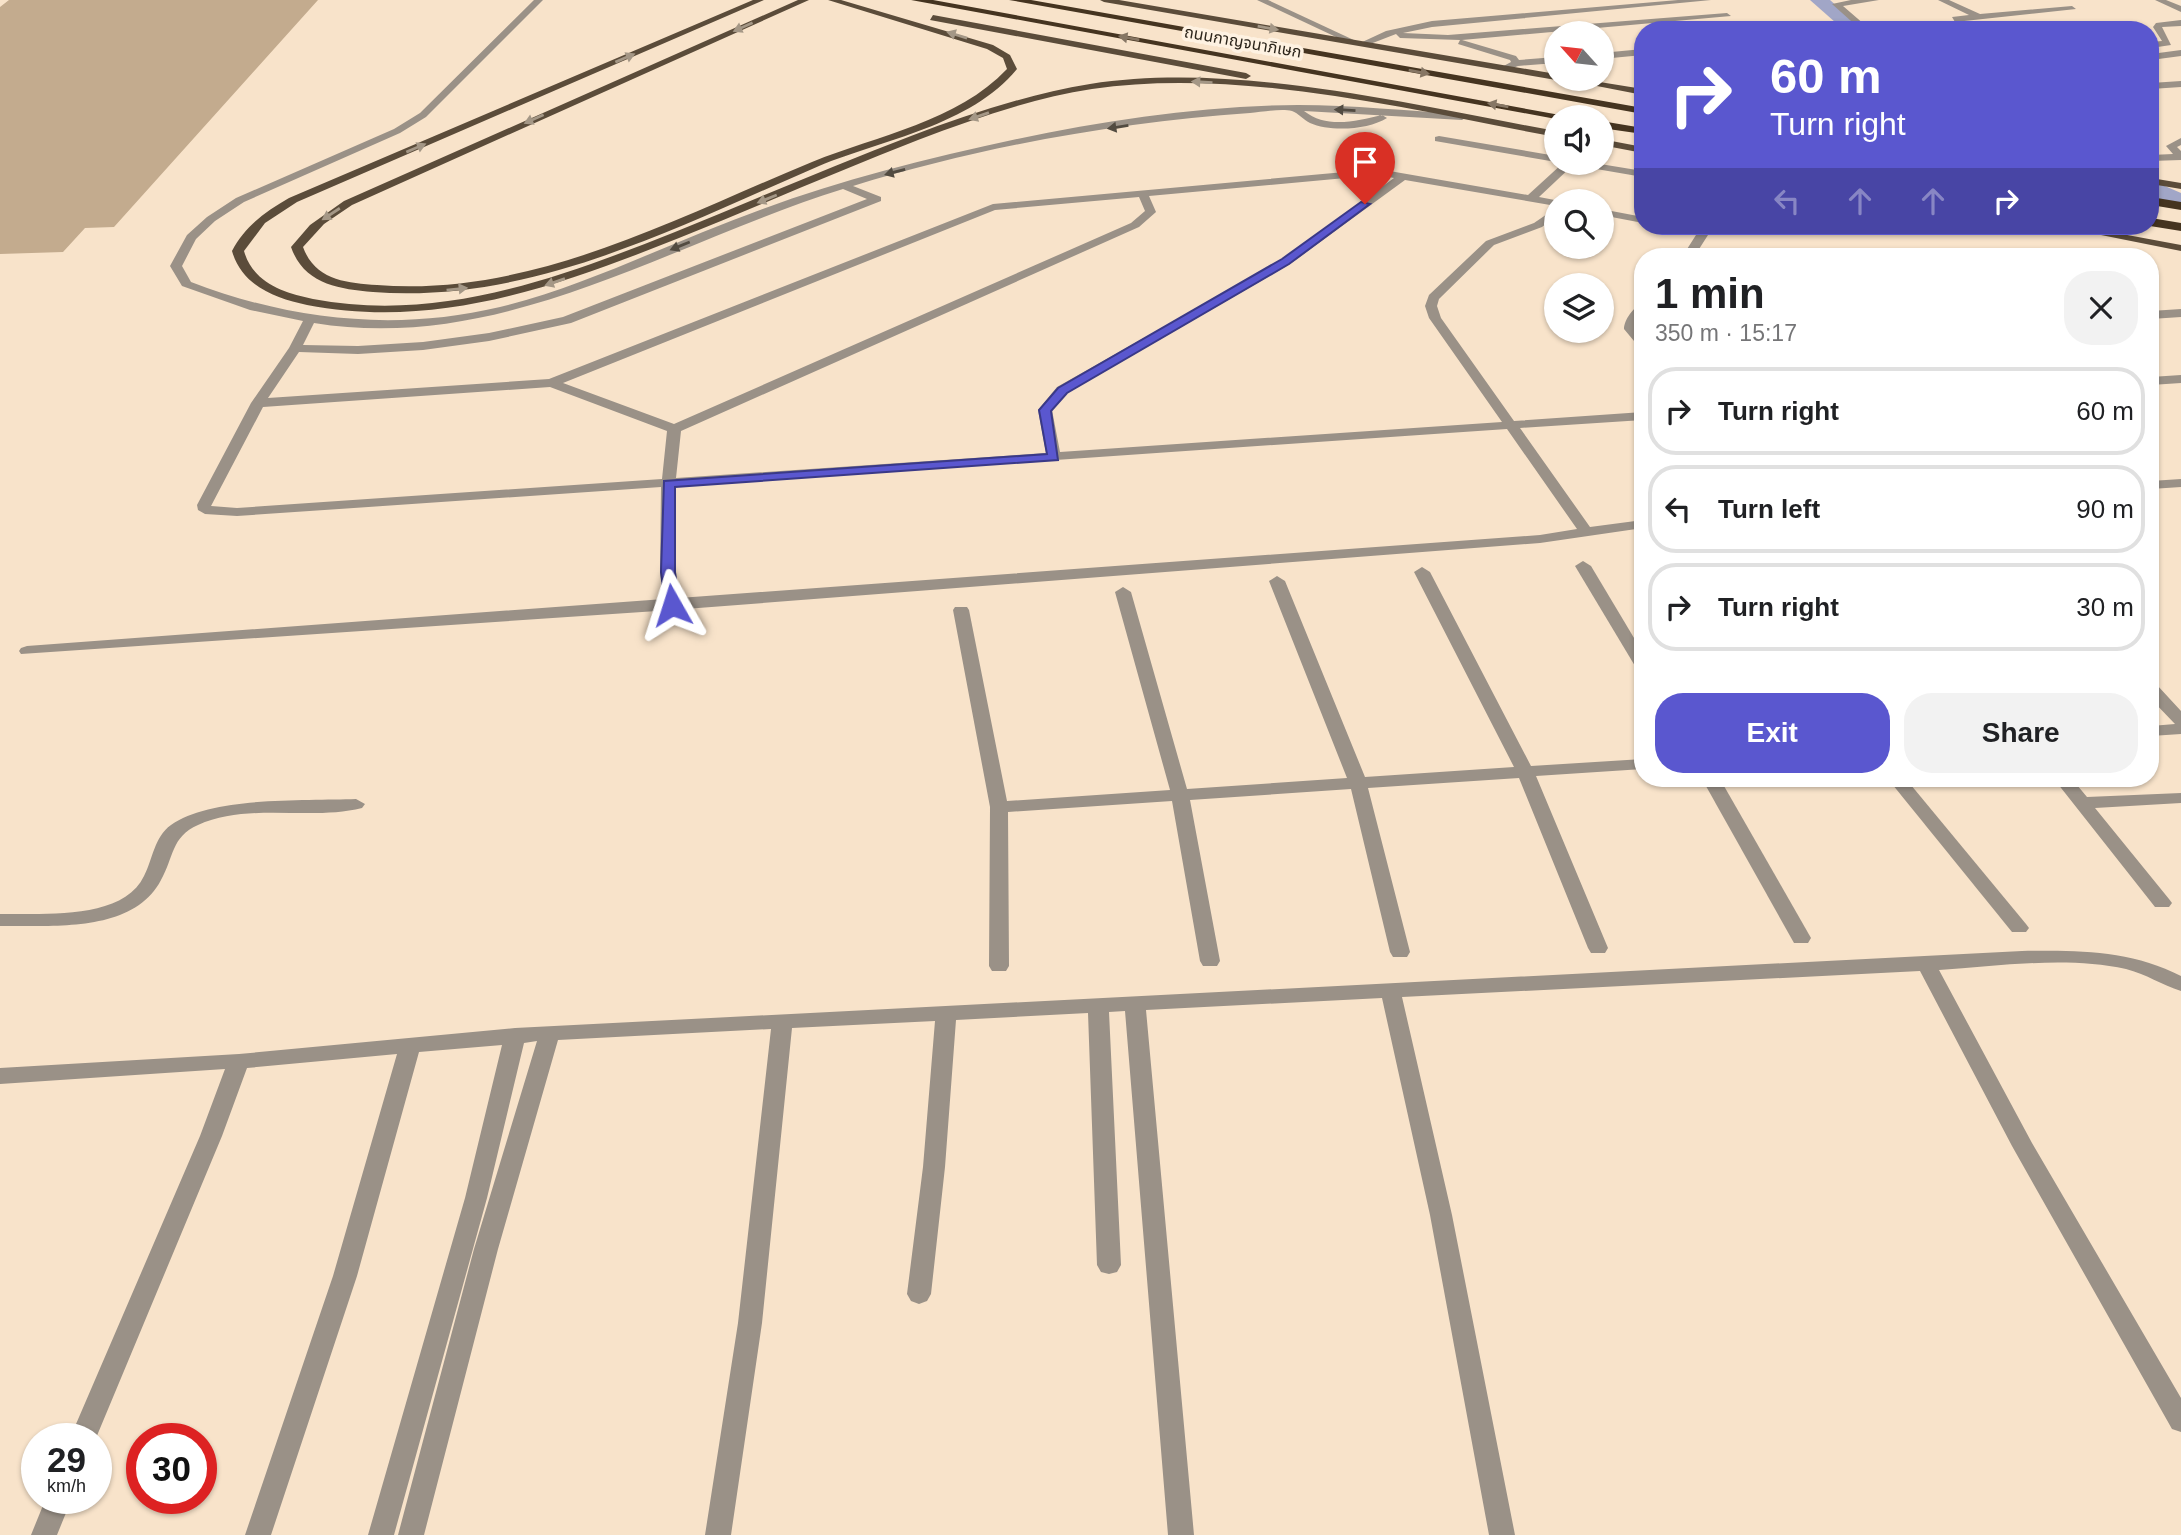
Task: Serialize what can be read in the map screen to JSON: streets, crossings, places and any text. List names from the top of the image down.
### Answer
{
  "streets": {
    "highway": ["ถนนกาญจนาภิเษก"]
  },
  "north": "top left",
  "page": {
    "turn": ["60 m", "Turn right"],
    "heading": ["1 min", "350 m · 15:17"],
    "list": [
      {
        "name": "Turn right",
        "value": "60 m"
      },
      {
        "name": "Turn left",
        "value": "90 m"
      },
      {
        "name": "Turn right",
        "value": "30 m"
      }
    ],
    "buttons": ["Exit", "Share"],
    "speed": "29 km/h",
    "limit": "30"
  }
}
